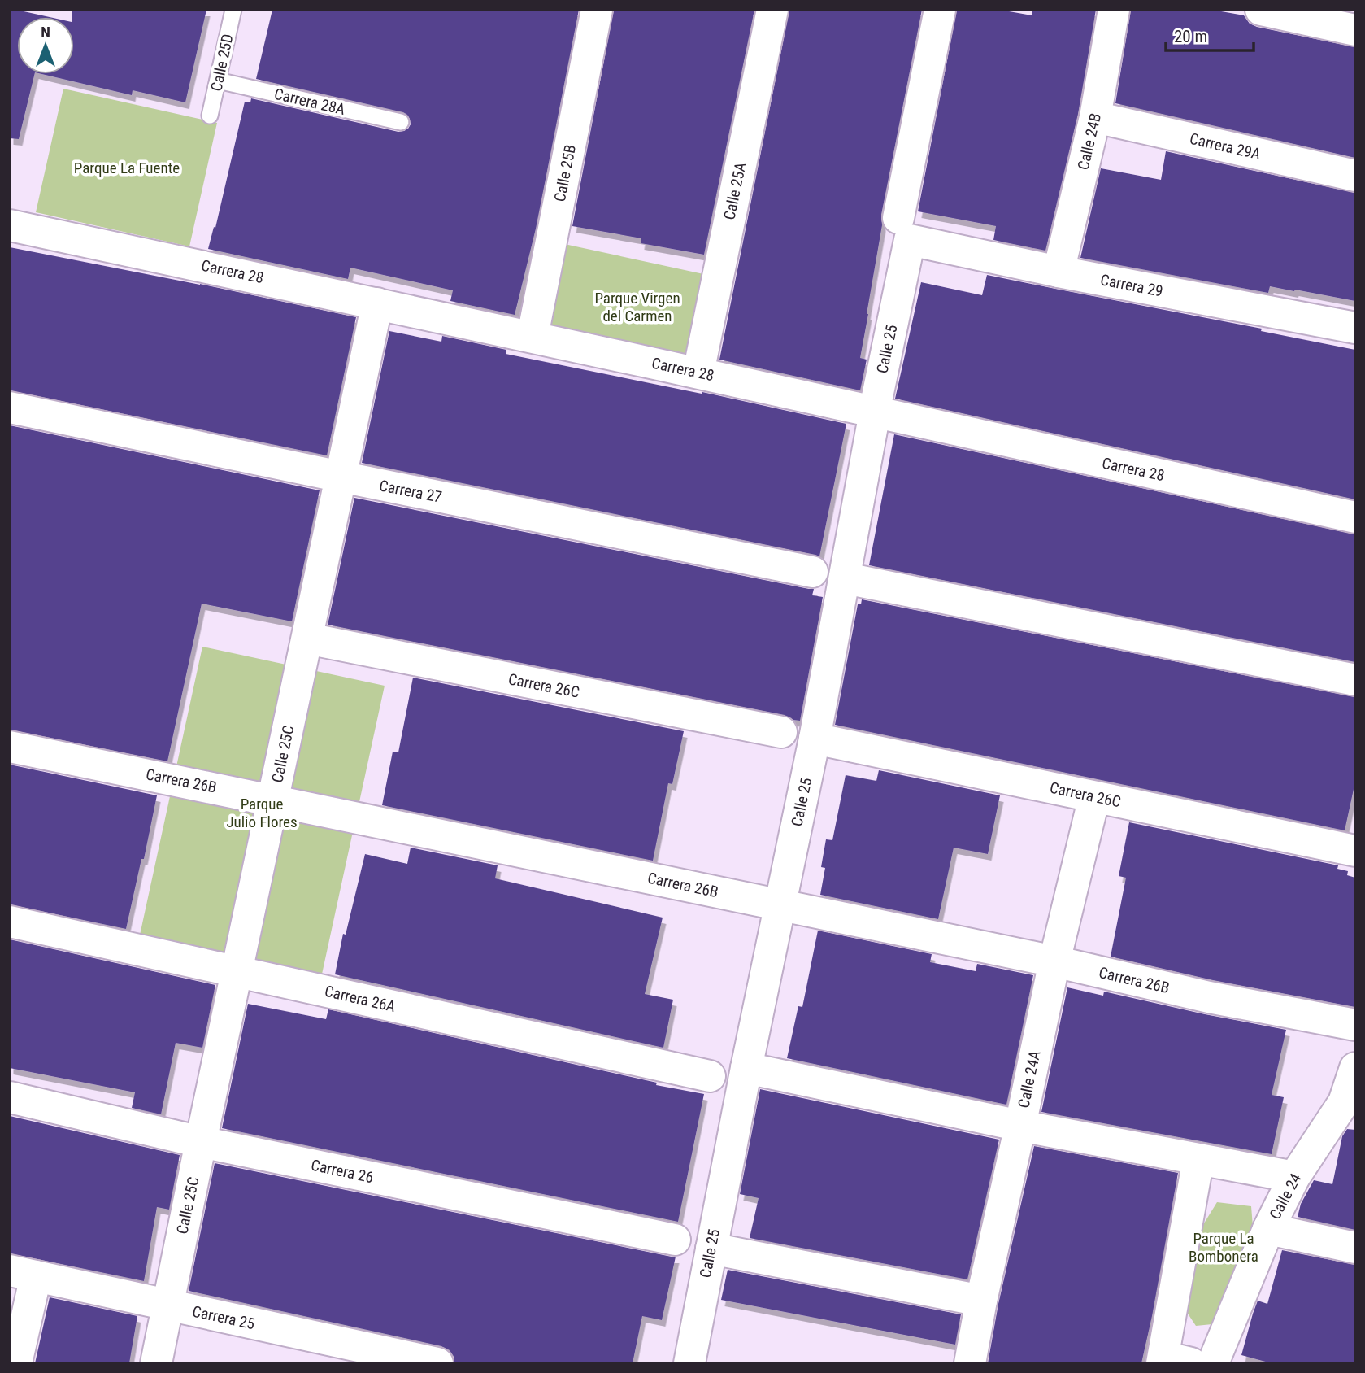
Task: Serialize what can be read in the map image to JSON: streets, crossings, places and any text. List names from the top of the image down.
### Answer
{
  "streets": {
    "street": [
      "Calle 24B",
      "Carrera 29A",
      "Calle 25B",
      "Calle 25A",
      "Carrera 28",
      "Carrera 29",
      "Calle 25",
      "Carrera 27",
      "Carrera 26C",
      "Calle 25C",
      "Carrera 26B",
      "Carrera 26A",
      "Calle 24A",
      "Carrera 26",
      "Calle 24",
      "Carrera 25"
    ],
    "lane": ["Calle 25D", "Carrera 28A"]
  },
  "crossings": [
    ["Calle 25D", "Carrera 28A"],
    ["Calle 24B", "Carrera 29A"],
    ["Calle 24B", "Carrera 29"],
    ["Calle 25B", "Carrera 28"],
    ["Calle 25A", "Carrera 28"],
    ["Carrera 28", "Calle 25"],
    ["Carrera 28", "Calle 25C"],
    ["Carrera 29", "Calle 25"],
    ["Calle 25", "Carrera 26C"],
    ["Calle 25", "Carrera 26B"],
    ["Carrera 27", "Calle 25C"],
    ["Carrera 26C", "Calle 25C"],
    ["Carrera 26C", "Calle 24A"],
    ["Calle 25C", "Carrera 26B"],
    ["Calle 25C", "Carrera 26A"],
    ["Calle 25C", "Carrera 26"],
    ["Calle 25C", "Carrera 25"],
    ["Carrera 26B", "Calle 24A"]
  ],
  "parks": [
    "Parque La Fuente",
    "Parque Virgen del Carmen",
    "Parque Julio Flores",
    "Parque La Bombonera"
  ],
  "scale_bar": "20 m",
  "north": "top"
}
